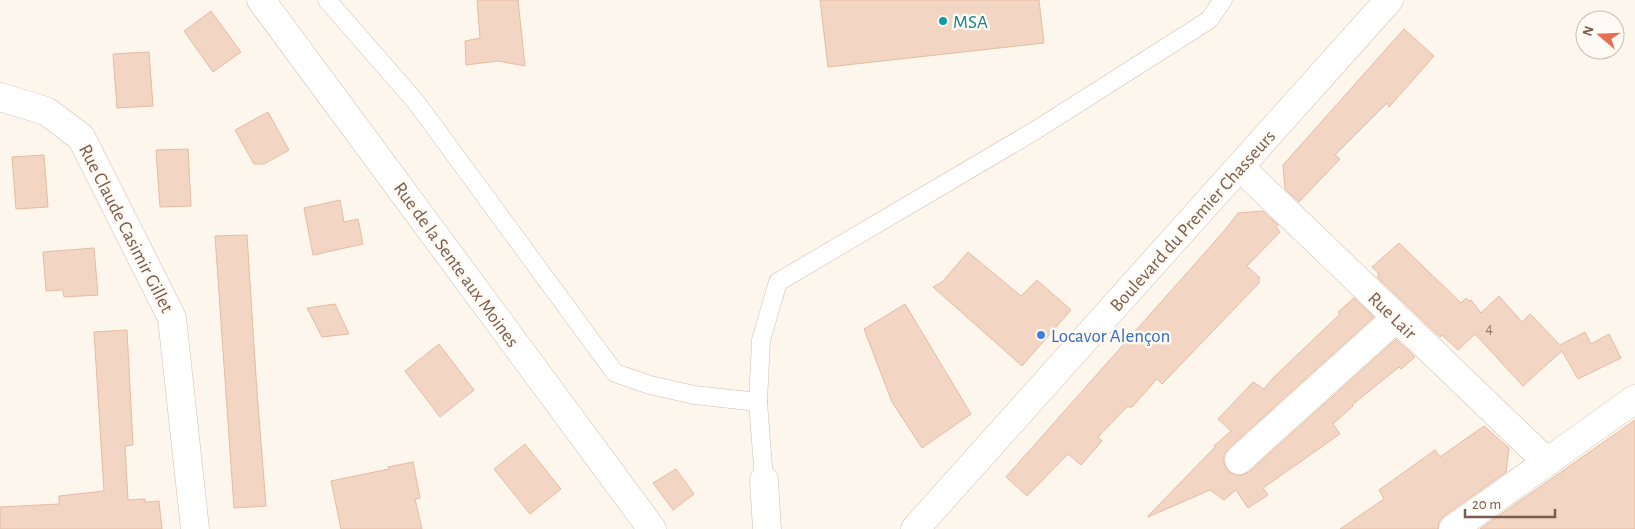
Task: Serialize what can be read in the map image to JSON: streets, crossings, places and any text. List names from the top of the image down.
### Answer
{
  "streets": {
    "street": [
      "Boulevard du Premier Chasseurs",
      "Rue Claude Casimir Gillet",
      "Rue de la Sente aux Moines",
      "Rue Lair"
    ]
  },
  "crossings": [
    ["Boulevard du Premier Chasseurs", "Rue Lair"]
  ],
  "places": ["MSA", "Locavor Alençon"],
  "house_numbers": ["4"],
  "scale_bar": "20 m",
  "north": "left"
}
